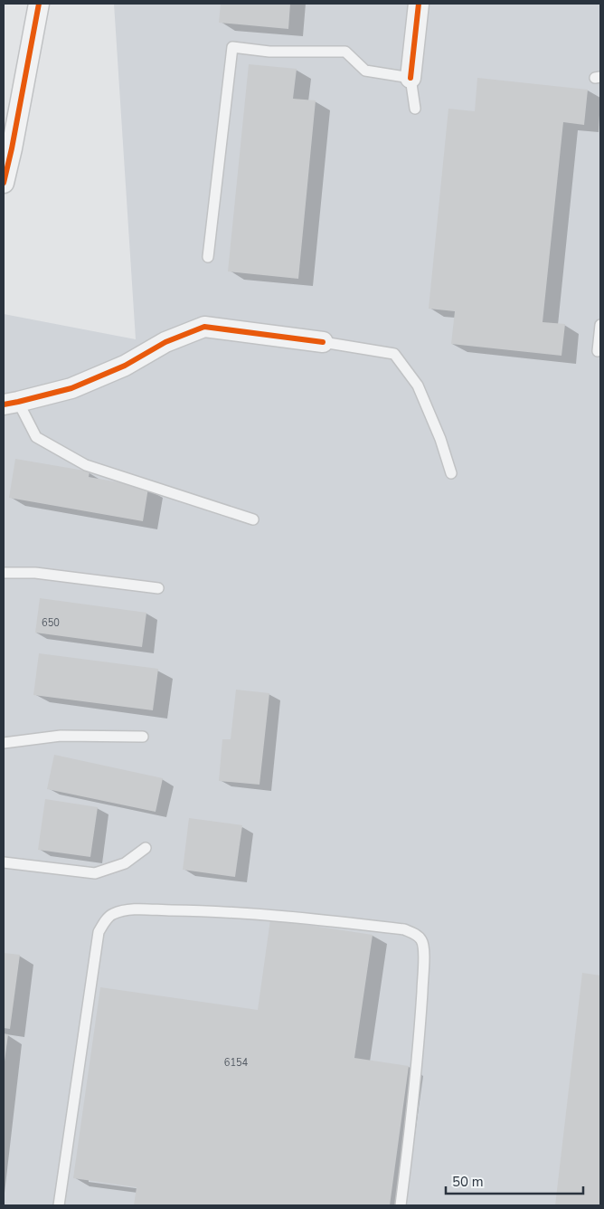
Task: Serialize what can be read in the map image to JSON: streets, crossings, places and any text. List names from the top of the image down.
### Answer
{
  "house_numbers": ["650", "6154"],
  "scale_bar": "50 m"
}
